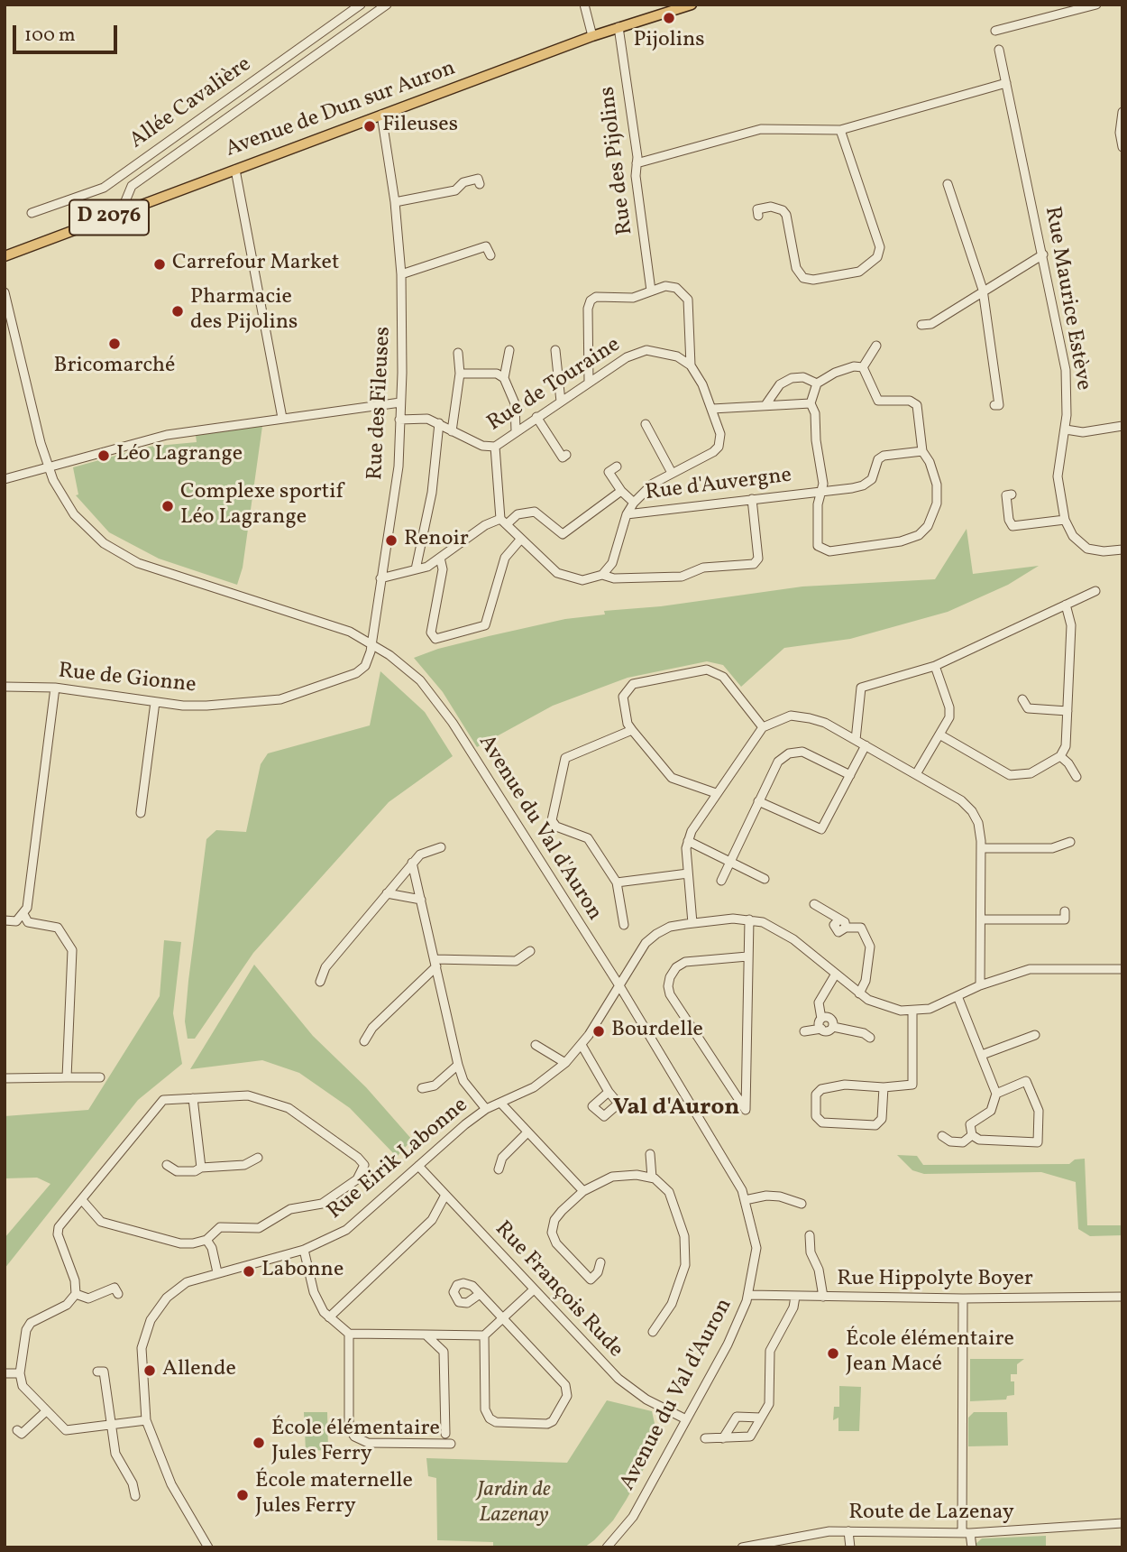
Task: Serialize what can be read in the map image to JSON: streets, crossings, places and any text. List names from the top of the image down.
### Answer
{
  "streets": {
    "main road": ["Avenue de Dun sur Auron", "D 2076"],
    "street": [
      "Allée Cavalière",
      "Rue des Pijolins",
      "Rue Maurice Estève",
      "Rue de Touraine",
      "Rue des Fileuses",
      "Rue d'Auvergne",
      "Rue de Gionne",
      "Avenue du Val d'Auron",
      "Rue Eirik Labonne",
      "Rue Hippolyte Boyer",
      "Rue François Rude",
      "Route de Lazenay"
    ]
  },
  "crossings": [
    ["Avenue de Dun sur Auron", "Rue des Pijolins"],
    ["Avenue de Dun sur Auron", "Rue des Fileuses"],
    ["Rue de Touraine", "Rue des Fileuses"],
    ["Rue des Fileuses", "Rue de Gionne"],
    ["Rue des Fileuses", "Avenue du Val d'Auron"],
    ["Rue de Gionne", "Avenue du Val d'Auron"],
    ["Avenue du Val d'Auron", "Rue Eirik Labonne"],
    ["Avenue du Val d'Auron", "Rue Hippolyte Boyer"],
    ["Avenue du Val d'Auron", "Rue François Rude"],
    ["Rue Eirik Labonne", "Rue François Rude"]
  ],
  "districts": ["Val d'Auron"],
  "parks": ["Jardin de Lazenay"],
  "places": [
    "Pijolins",
    "Fileuses",
    "Carrefour Market",
    "Pharmacie des Pijolins",
    "Bricomarché",
    "Léo Lagrange",
    "Complexe sportif Léo Lagrange",
    "Renoir",
    "Bourdelle",
    "Labonne",
    "École élémentaire Jean Macé",
    "Allende",
    "École élémentaire Jules Ferry",
    "École maternelle Jules Ferry"
  ],
  "scale_bar": "100 m"
}
